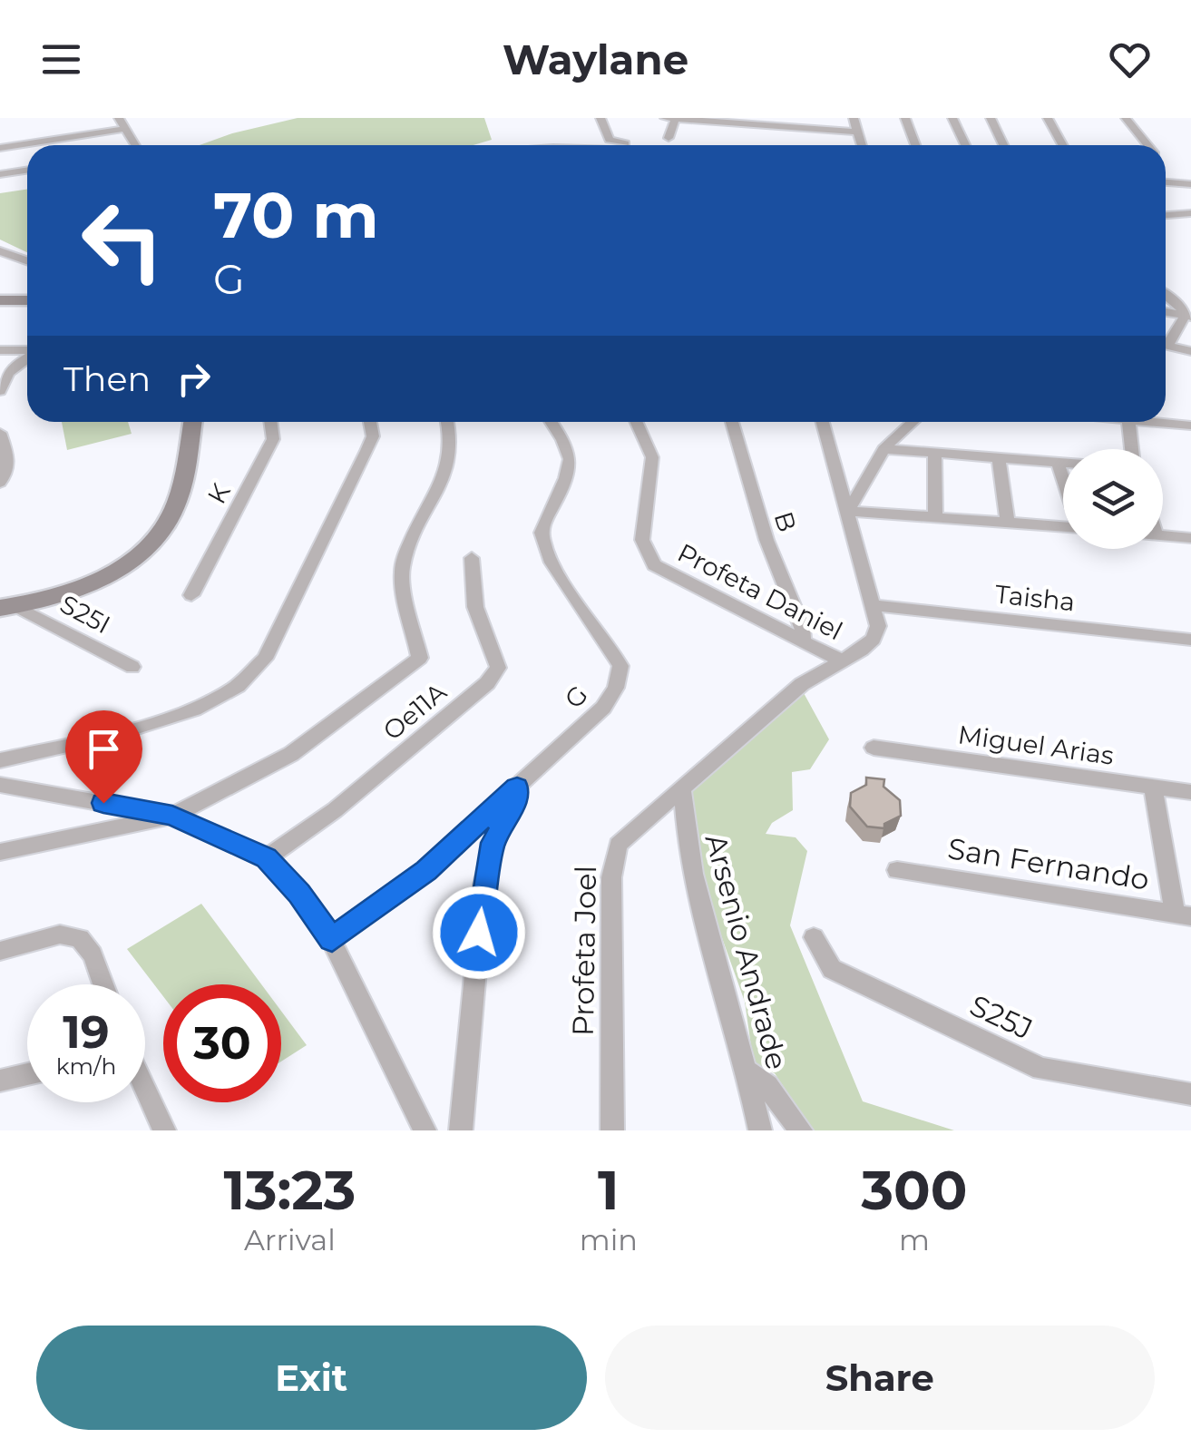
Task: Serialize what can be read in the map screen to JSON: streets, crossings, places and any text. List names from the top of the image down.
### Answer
{
  "streets": {
    "street": [
      "K",
      "B",
      "Profeta Daniel",
      "Taisha",
      "S25I",
      "G",
      "Oe11A",
      "Miguel Arias",
      "San Fernando",
      "Profeta Joel",
      "Arsenio Andrade",
      "S25J"
    ]
  },
  "crossings": [
    ["B", "Profeta Daniel"],
    ["Profeta Daniel", "Profeta Joel"],
    ["Profeta Joel", "Arsenio Andrade"]
  ],
  "page": {
    "header": "Waylane",
    "turn": ["70 m", "G"],
    "then": "Then",
    "speed": "19 km/h",
    "limit": "30",
    "eta": [
      "13:23",
      "Arrival",
      "1",
      "min",
      "300",
      "m"
    ],
    "buttons": ["Exit", "Share"]
  }
}
